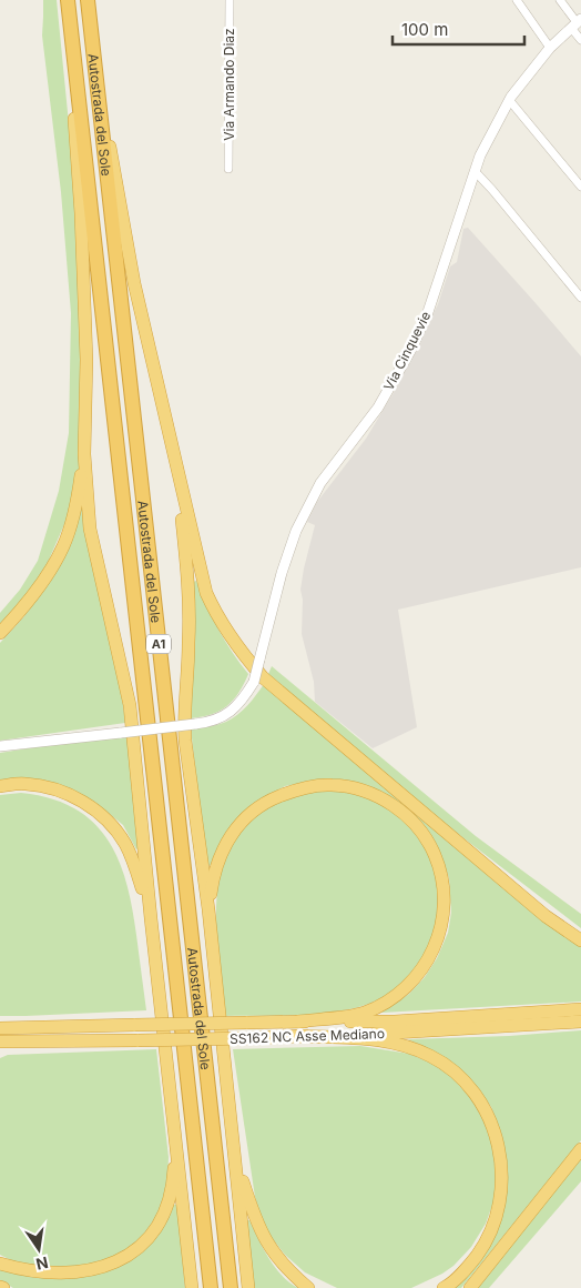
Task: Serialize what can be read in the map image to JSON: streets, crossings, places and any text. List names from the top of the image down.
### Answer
{
  "streets": {
    "highway": ["Autostrada del Sole", "A1", "SS162 NC Asse Mediano"],
    "street": ["Via Armando Diaz", "Via Cinquevie"]
  },
  "scale_bar": "100 m",
  "north": "bottom"
}
